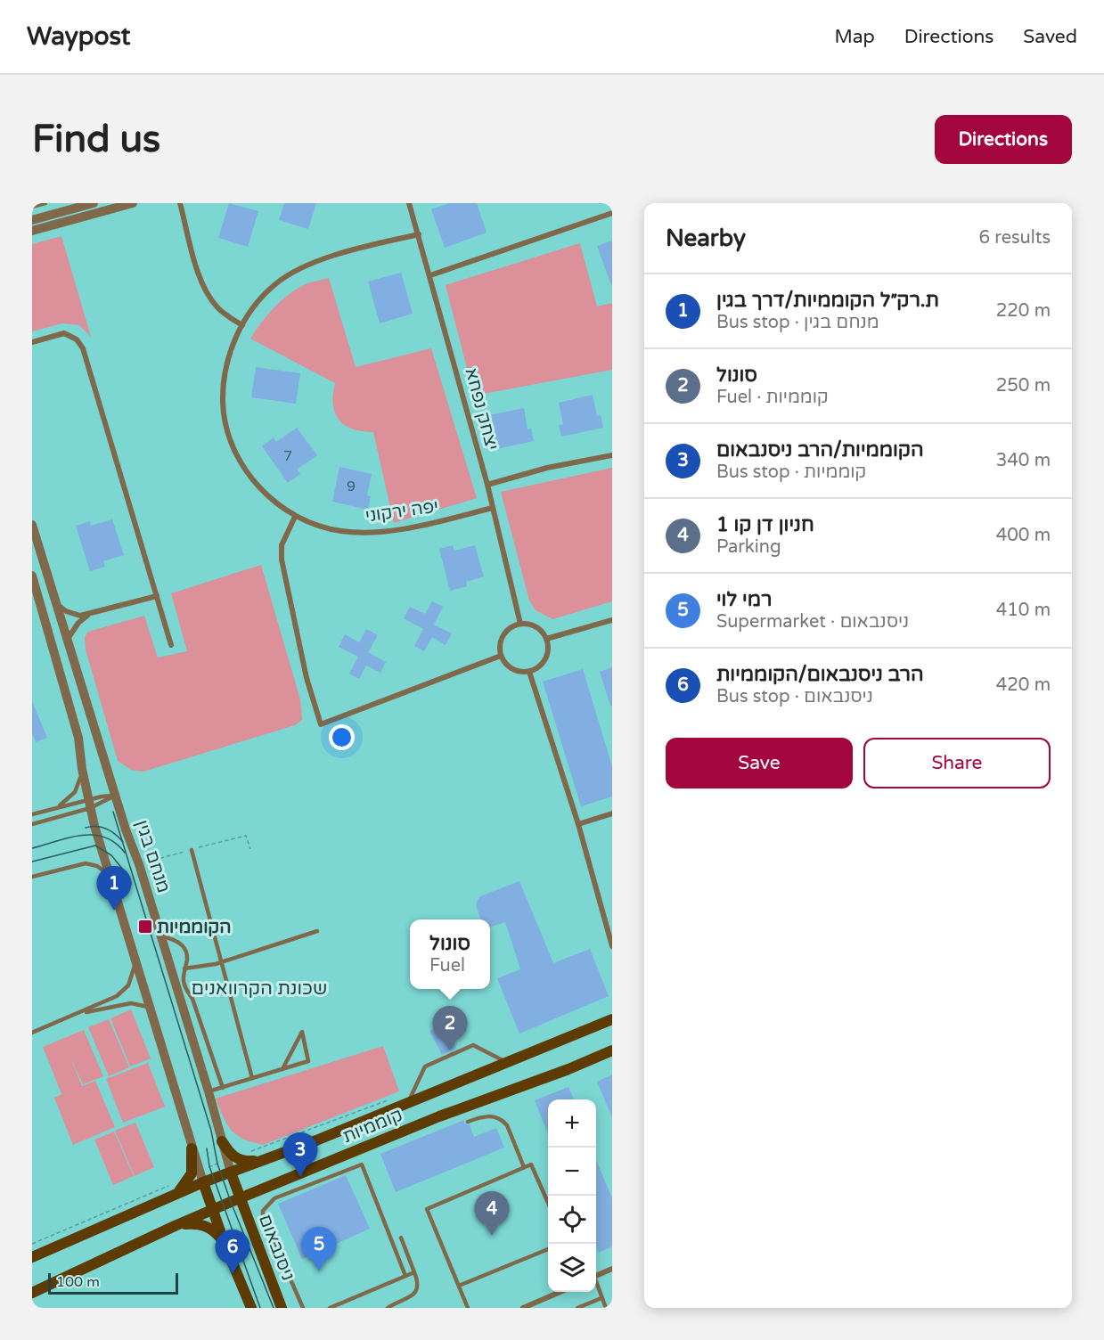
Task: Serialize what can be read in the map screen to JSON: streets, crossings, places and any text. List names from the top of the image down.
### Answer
{
  "streets": {
    "main road": ["קוממיות", "ניסנבאום"],
    "street": ["יצחק נפחא", "יפה ירקוני", "מנחם בגין"]
  },
  "crossings": [
    ["יצחק נפחא", "יפה ירקוני"],
    ["קוממיות", "ניסנבאום"]
  ],
  "districts": ["שכונת הקרוואנים"],
  "places": {
    "transit": ["הקוממיות"]
  },
  "house_numbers": ["7", "9"],
  "scale_bar": "100 m",
  "page": {
    "header": "Waypost",
    "nav": ["Map", "Directions", "Saved"],
    "buttons": [
      "Directions",
      ["Save", "Share"]
    ],
    "title": "Find us",
    "heading": ["Nearby", "6 results"],
    "list": [
      {
        "mark": "1",
        "name": "ת.רק״ל הקוממיות/דרך בגין",
        "note": "Bus stop · מנחם בגין",
        "value": "220 m"
      },
      {
        "mark": "2",
        "name": "סונול",
        "note": "Fuel · קוממיות",
        "value": "250 m"
      },
      {
        "mark": "3",
        "name": "הקוממיות/הרב ניסנבאום",
        "note": "Bus stop · קוממיות",
        "value": "340 m"
      },
      {
        "mark": "4",
        "name": "חניון דן קו 1",
        "note": "Parking",
        "value": "400 m"
      },
      {
        "mark": "5",
        "name": "רמי לוי",
        "note": "Supermarket · ניסנבאום",
        "value": "410 m"
      },
      {
        "mark": "6",
        "name": "הרב ניסנבאום/הקוממיות",
        "note": "Bus stop · ניסנבאום",
        "value": "420 m"
      }
    ],
    "pins": [
      "1",
      "2",
      "3",
      "4",
      "5",
      "6"
    ],
    "popup": ["סונול", "Fuel"],
    "map_buttons": ["+", "−"],
    "scale": "100 m"
  }
}
